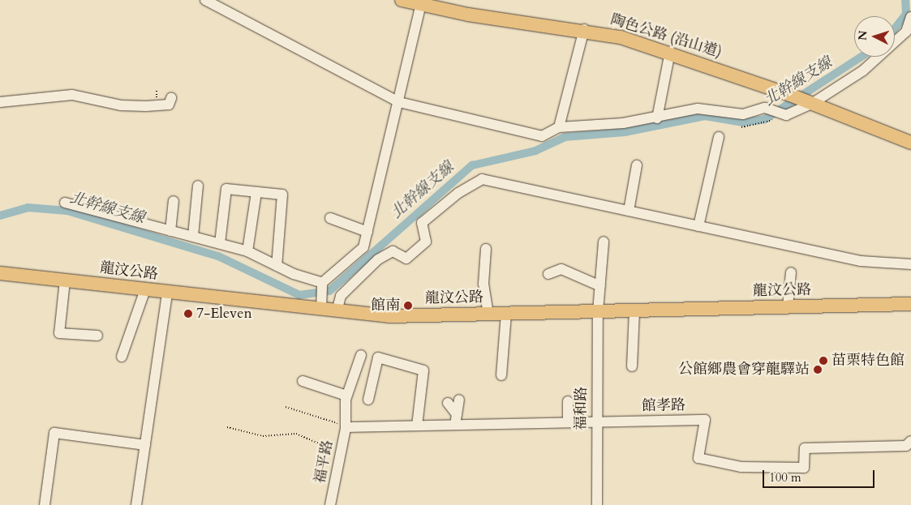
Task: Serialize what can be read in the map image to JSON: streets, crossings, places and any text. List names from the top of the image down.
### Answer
{
  "streets": {
    "main road": ["陶色公路 (沿山道)", "龍汶公路"],
    "street": ["館孝路", "福和路", "福平路"]
  },
  "crossings": [
    ["龍汶公路", "福和路"],
    ["館孝路", "福和路"],
    ["館孝路", "福平路"]
  ],
  "water": ["北幹線支線"],
  "places": [
    "館南",
    "7-Eleven",
    "苗栗特色館",
    "公館鄉農會穿龍驛站"
  ],
  "scale_bar": "100 m",
  "north": "left"
}
